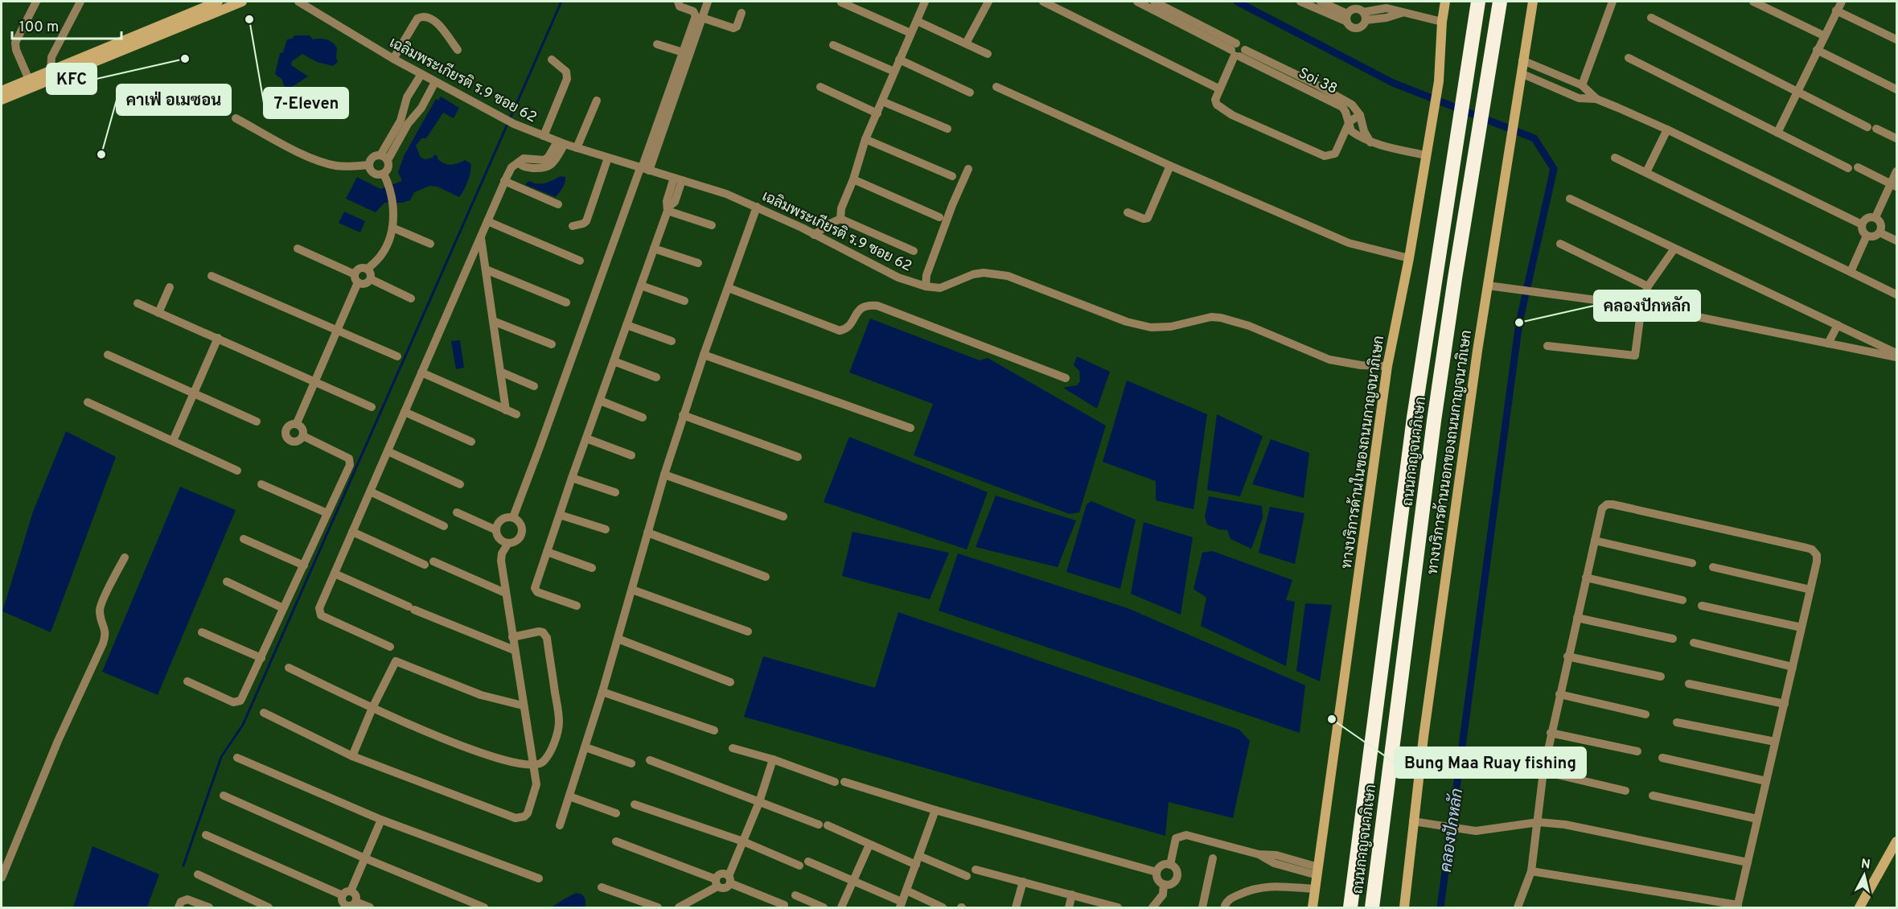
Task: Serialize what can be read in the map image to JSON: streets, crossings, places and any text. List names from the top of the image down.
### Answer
{
  "streets": {
    "highway": ["ถนนกาญจนาภิเษก"],
    "main road": ["ทางบริการด้านในของถนนกาญจนาภิเษก", "ทางบริการด้านนอกของถนนกาญจนาภิเษก"],
    "street": ["เฉลิมพระเกียรติ ร.9 ซอย 62", "Soi 38"]
  },
  "crossings": [
    ["เฉลิมพระเกียรติ ร.9 ซอย 62", "ทางบริการด้านในของถนนกาญจนาภิเษก"],
    ["Soi 38", "ทางบริการด้านในของถนนกาญจนาภิเษก"]
  ],
  "water": ["คลองปักหลัก"],
  "places": [
    "7-Eleven",
    "KFC",
    "คาเฟ่ อเมซอน",
    "คลองปักหลัก",
    "Bung Maa Ruay fishing"
  ],
  "scale_bar": "100 m",
  "north": "top"
}
